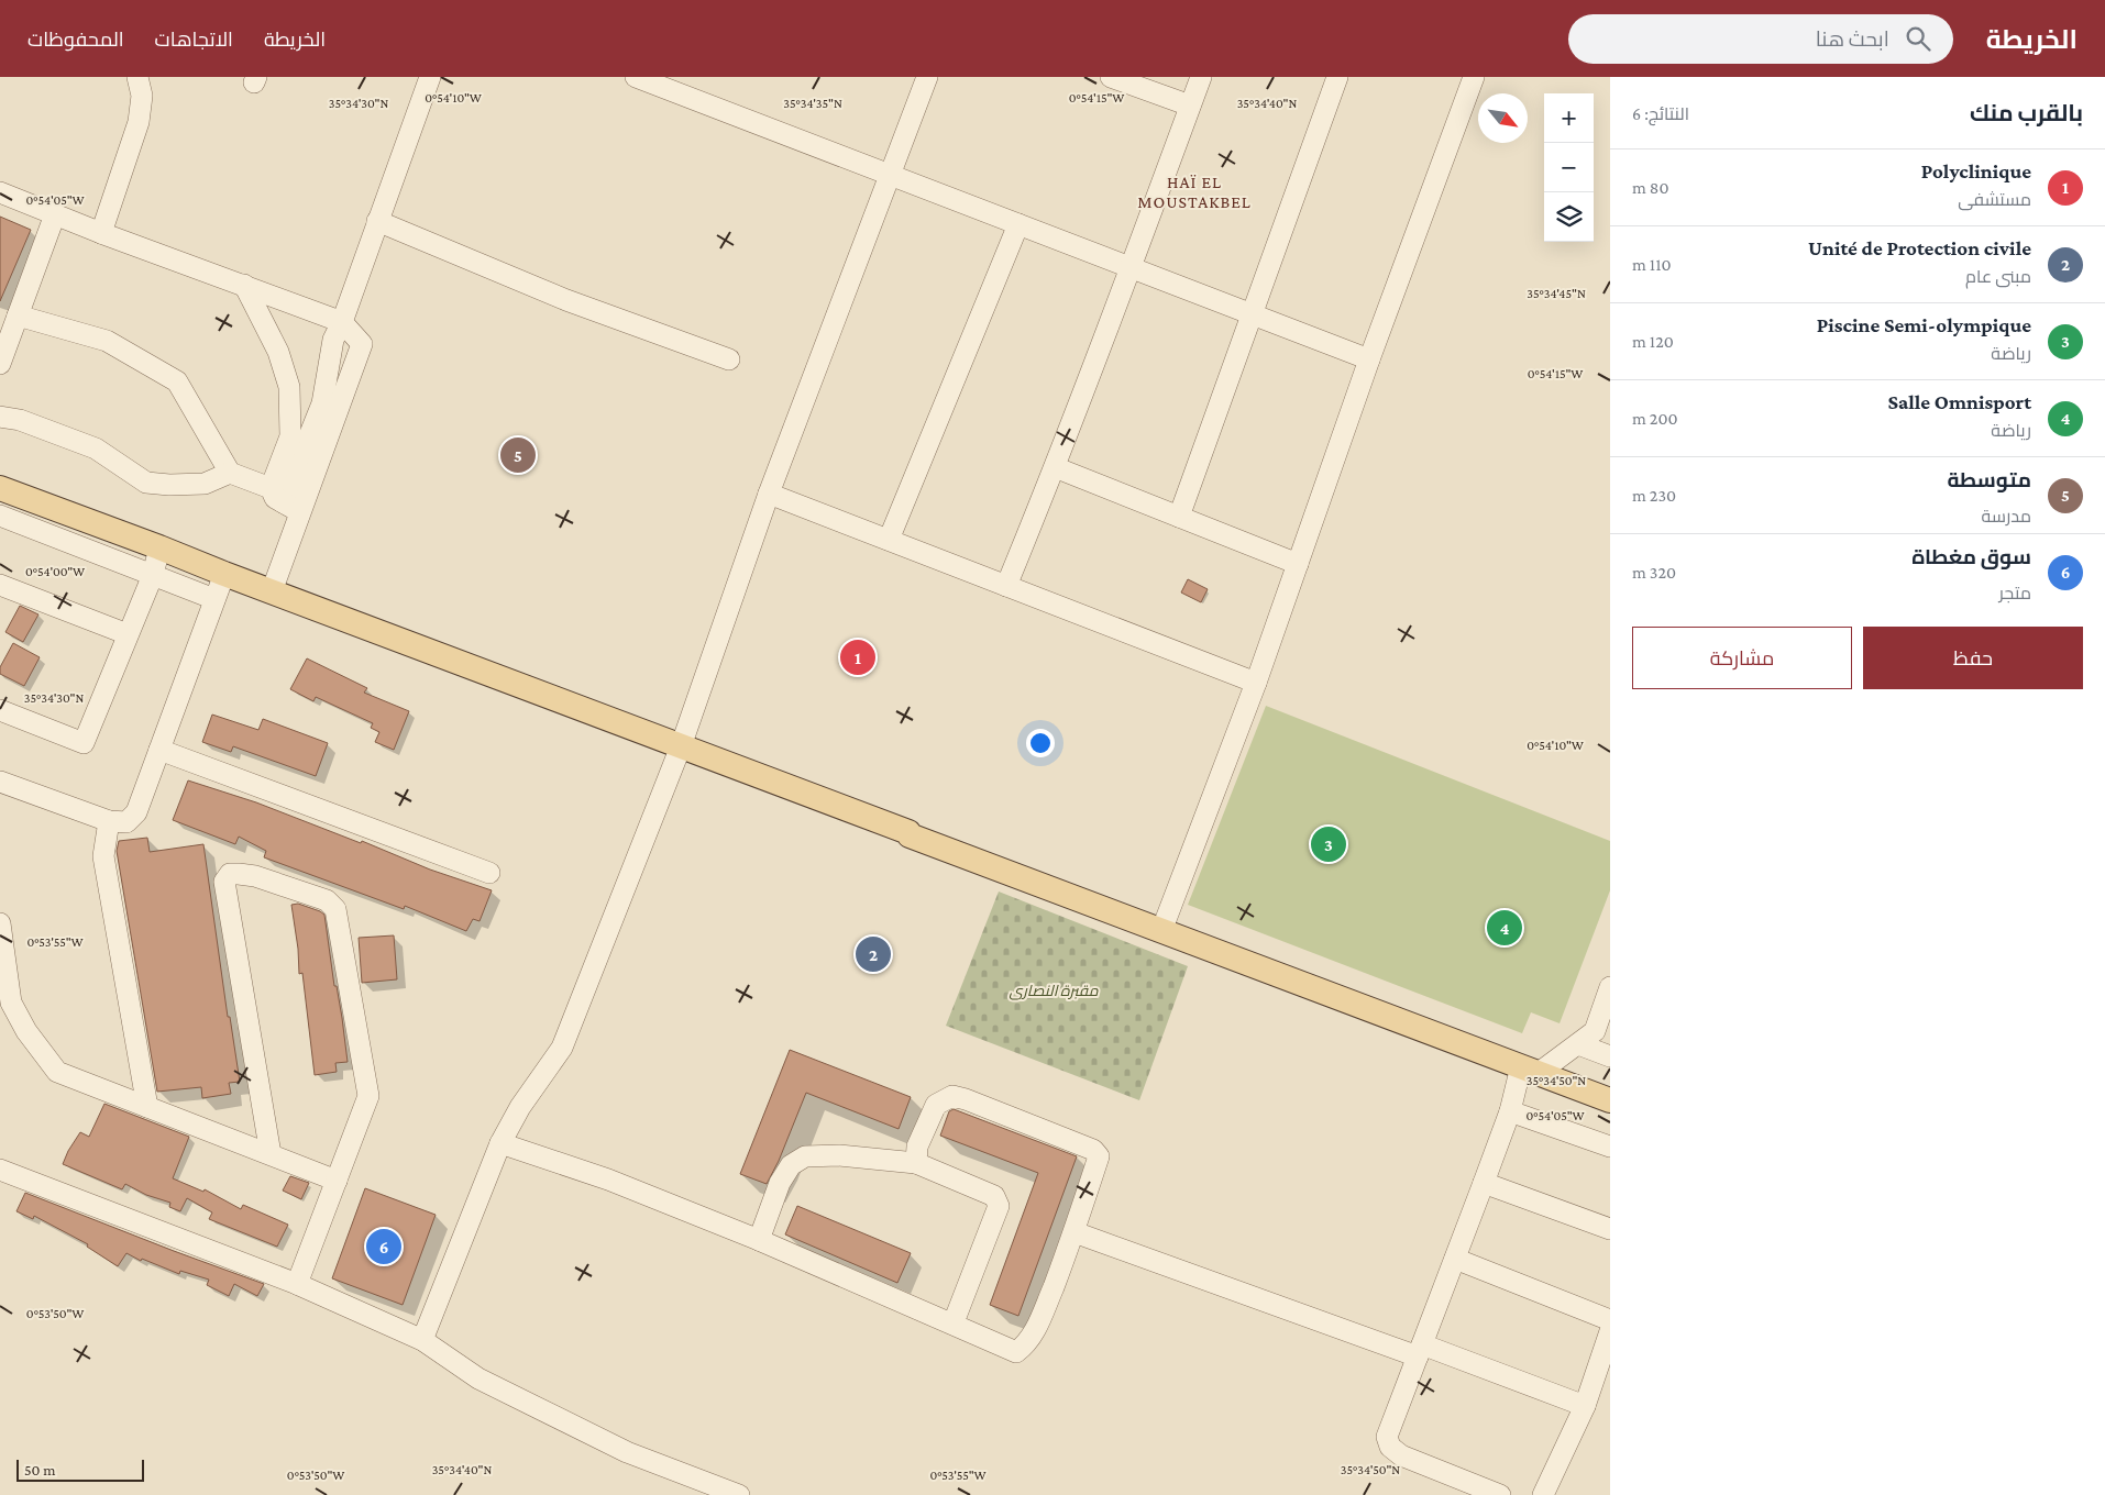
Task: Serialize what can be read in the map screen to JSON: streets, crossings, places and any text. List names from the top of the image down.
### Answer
{
  "districts": ["HAÏ EL MOUSTAKBEL"],
  "parks": ["مقبرة النصارى"],
  "scale_bar": "50 m",
  "north": "bottom right",
  "page": {
    "header": "الخريطة",
    "search": "ابحث هنا",
    "nav": ["الخريطة", "الاتجاهات", "المحفوظات"],
    "heading": ["بالقرب منك", "النتائج: 6"],
    "map_buttons": ["+", "−"],
    "list": [
      {
        "mark": "1",
        "name": "Polyclinique",
        "note": "مستشفى",
        "value": "80 m"
      },
      {
        "mark": "2",
        "name": "Unité de Protection civile",
        "note": "مبنى عام",
        "value": "110 m"
      },
      {
        "mark": "3",
        "name": "Piscine Semi-olympique",
        "note": "رياضة",
        "value": "120 m"
      },
      {
        "mark": "4",
        "name": "Salle Omnisport",
        "note": "رياضة",
        "value": "200 m"
      },
      {
        "mark": "5",
        "name": "متوسطة",
        "note": "مدرسة",
        "value": "230 m"
      },
      {
        "mark": "6",
        "name": "سوق مغطاة",
        "note": "متجر",
        "value": "320 m"
      }
    ],
    "pins": [
      "5",
      "1",
      "3",
      "4",
      "2",
      "6"
    ],
    "buttons": ["حفظ", "مشاركة"],
    "scale": "50 m"
  },
  "coordinates": [
    "0°54'15\"W",
    "0°54'10\"W",
    "35°34'30\"N",
    "35°34'35\"N",
    "35°34'40\"N",
    "0°54'05\"W",
    "35°34'45\"N",
    "0°54'00\"W",
    "0°53'55\"W",
    "35°34'50\"N",
    "0°53'50\"W"
  ]
}
